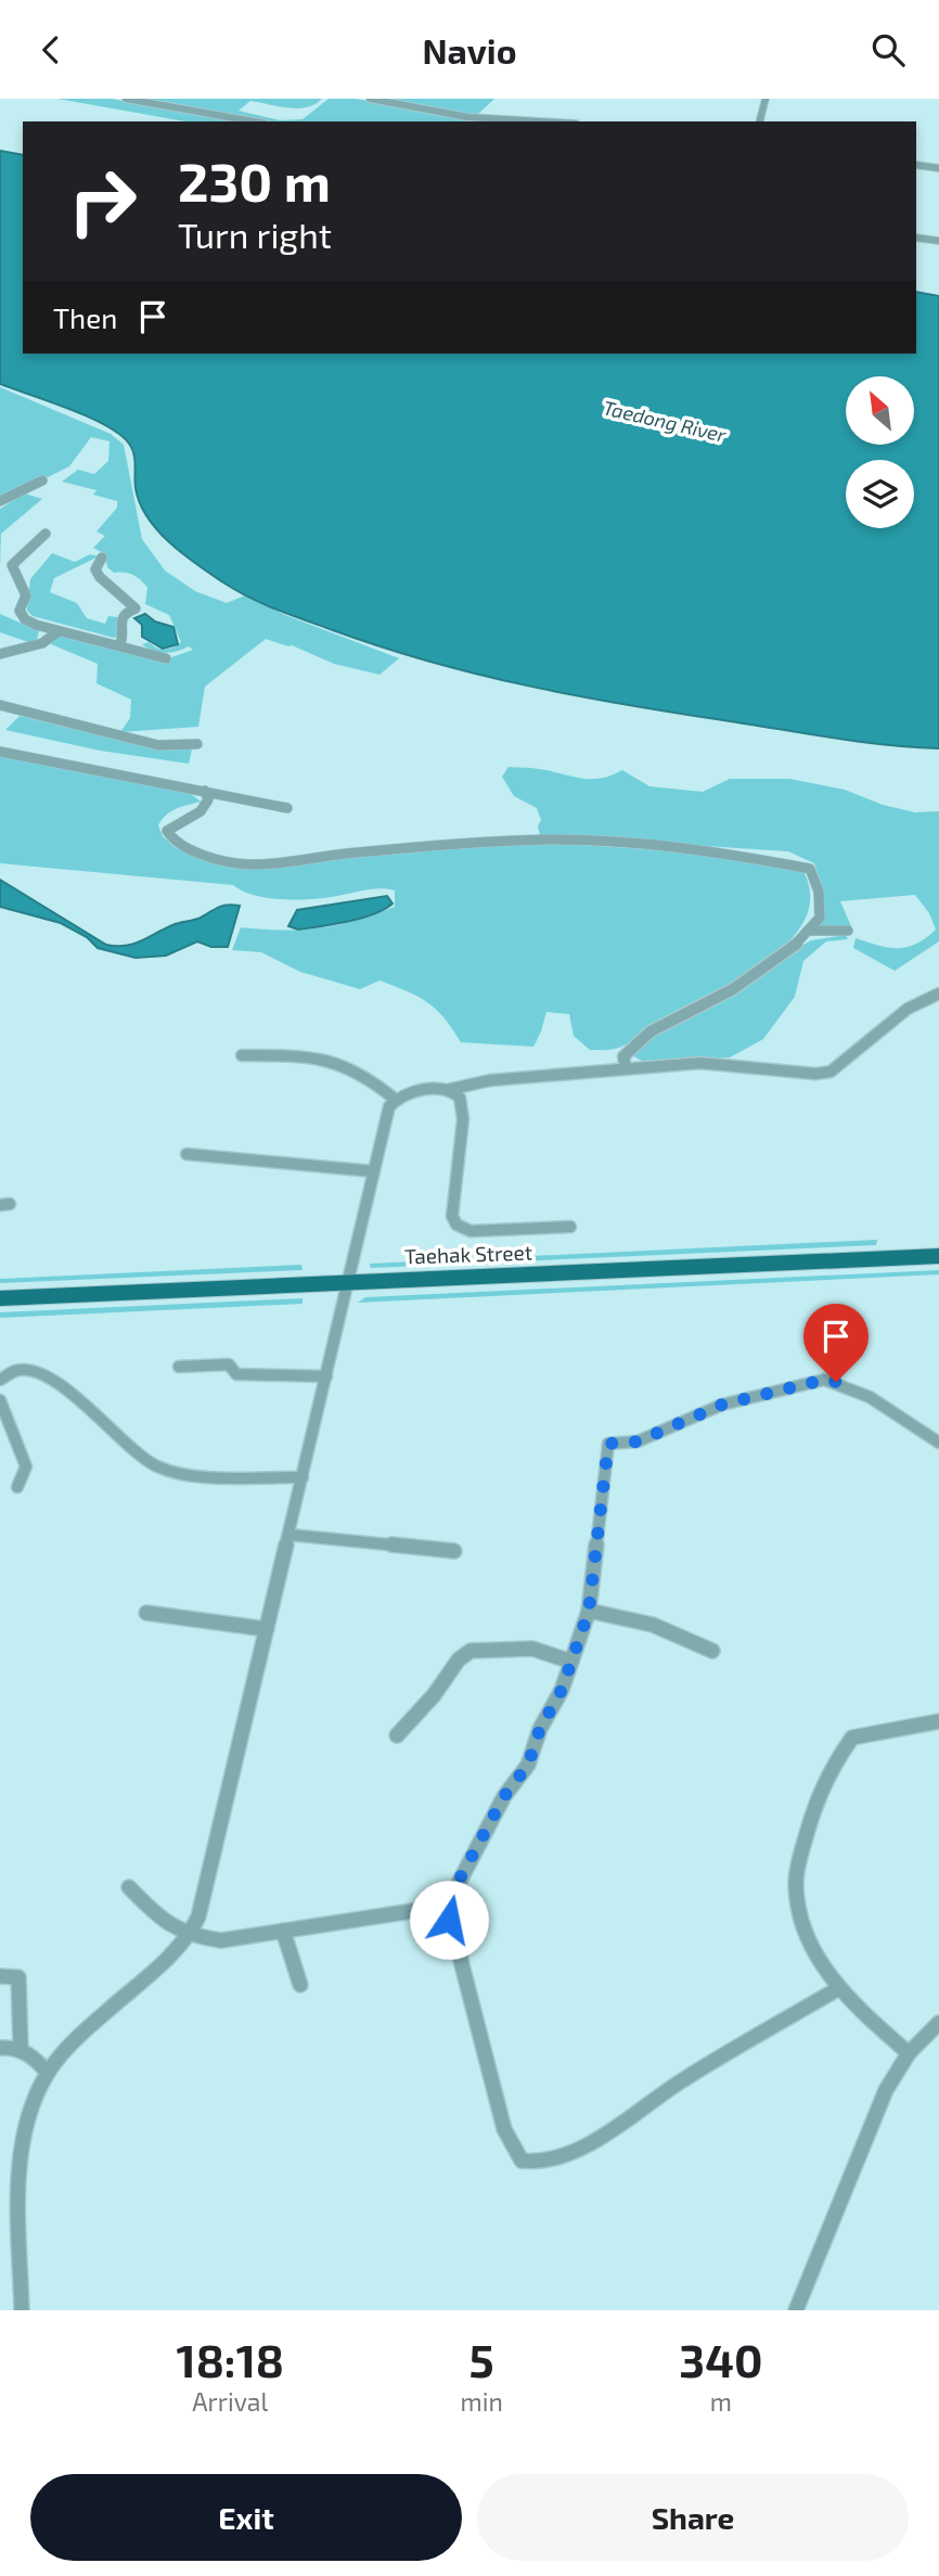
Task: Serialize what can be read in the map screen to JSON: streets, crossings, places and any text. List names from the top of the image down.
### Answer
{
  "streets": {
    "main road": ["Taehak Street"]
  },
  "water": ["Taedong River"],
  "north": "top left",
  "page": {
    "header": "Navio",
    "turn": ["230 m", "Turn right"],
    "then": "Then",
    "eta": [
      "18:18",
      "Arrival",
      "5",
      "min",
      "340",
      "m"
    ],
    "buttons": ["Exit", "Share"]
  }
}
